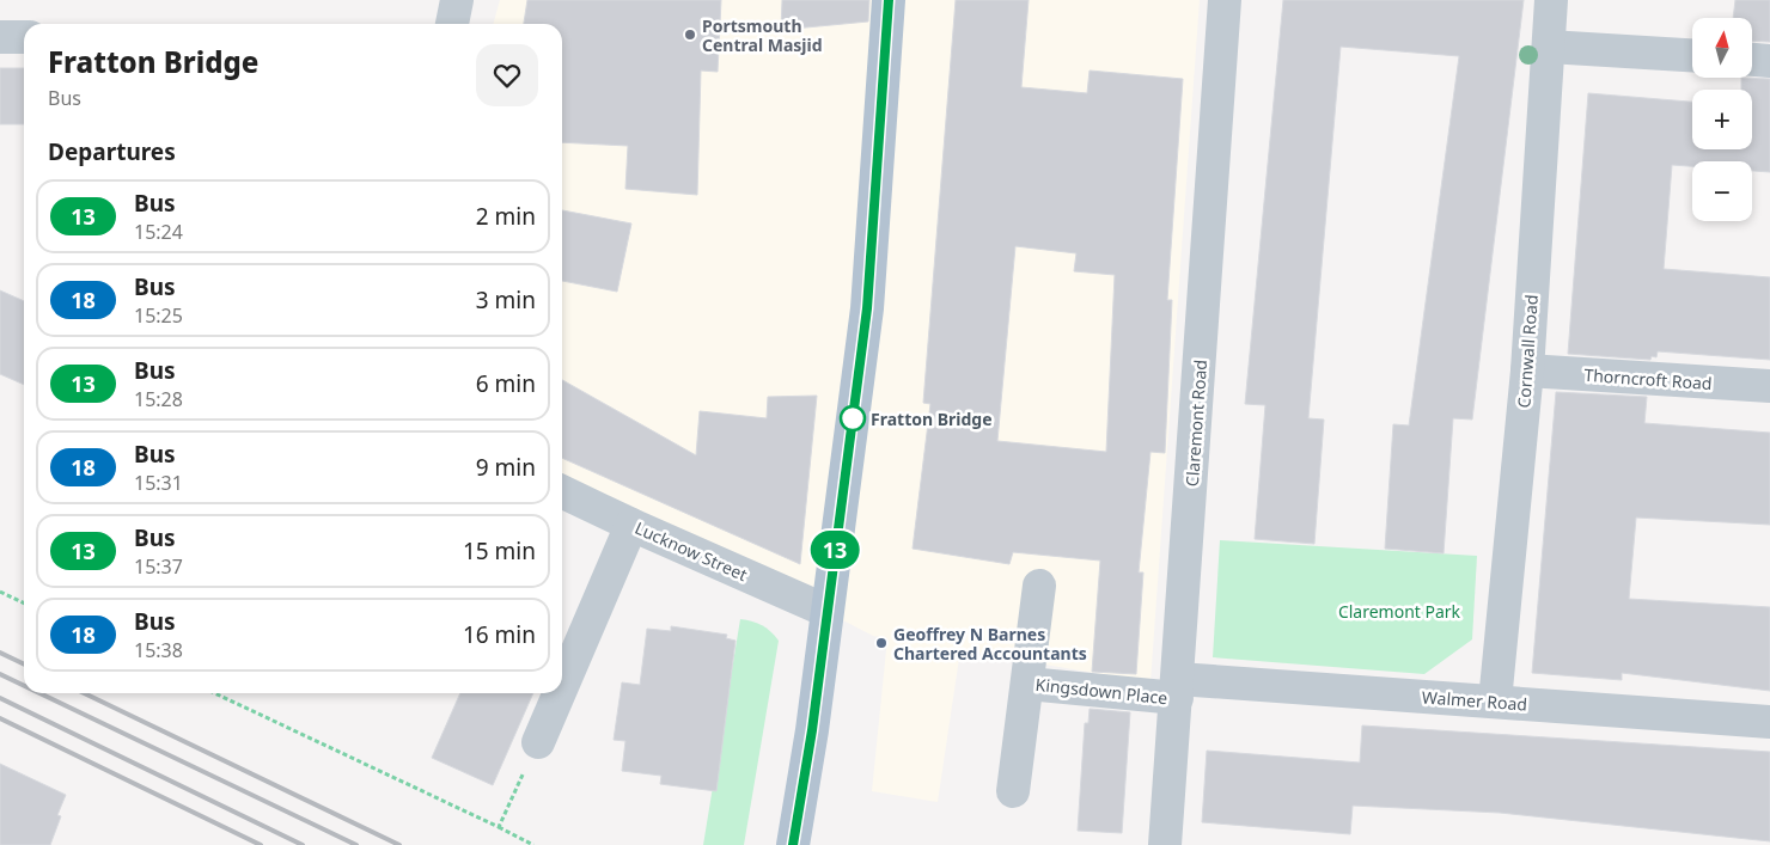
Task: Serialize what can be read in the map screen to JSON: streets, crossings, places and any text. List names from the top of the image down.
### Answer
{
  "streets": {
    "street": [
      "Cornwall Road",
      "Thorncroft Road",
      "Claremont Road",
      "Lucknow Street",
      "Kingsdown Place",
      "Walmer Road"
    ]
  },
  "crossings": [
    ["Cornwall Road", "Thorncroft Road"],
    ["Cornwall Road", "Walmer Road"],
    ["Claremont Road", "Kingsdown Place"],
    ["Claremont Road", "Walmer Road"],
    ["Kingsdown Place", "Walmer Road"]
  ],
  "parks": ["Claremont Park"],
  "places": ["Portsmouth Central Masjid", "Fratton Bridge", "Geoffrey N Barnes Chartered Accountants"],
  "lines": ["bus line 13"],
  "north": "top",
  "page": {
    "on_map": "13",
    "map_buttons": ["+", "−"],
    "heading": [
      ["Fratton Bridge", "Bus"],
      "Departures"
    ],
    "list": [
      {
        "mark": "13",
        "name": "Bus",
        "note": "15:24",
        "value": "2 min"
      },
      {
        "mark": "18",
        "name": "Bus",
        "note": "15:25",
        "value": "3 min"
      },
      {
        "mark": "13",
        "name": "Bus",
        "note": "15:28",
        "value": "6 min"
      },
      {
        "mark": "18",
        "name": "Bus",
        "note": "15:31",
        "value": "9 min"
      },
      {
        "mark": "13",
        "name": "Bus",
        "note": "15:37",
        "value": "15 min"
      },
      {
        "mark": "18",
        "name": "Bus",
        "note": "15:38",
        "value": "16 min"
      }
    ]
  }
}
